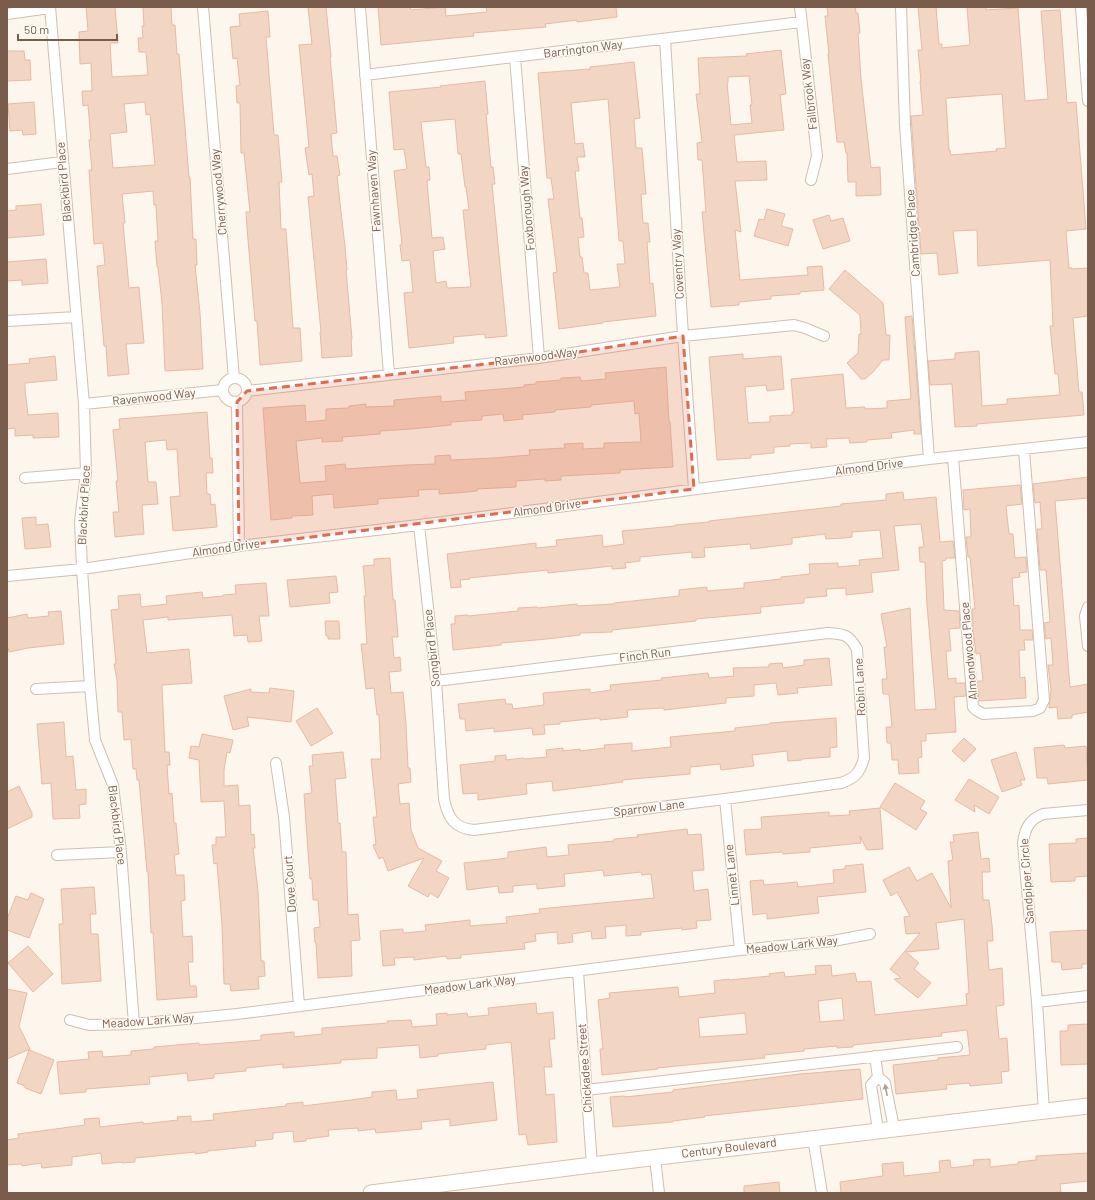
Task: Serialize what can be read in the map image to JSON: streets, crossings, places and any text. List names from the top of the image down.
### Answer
{
  "streets": {
    "street": [
      "Barrington Way",
      "Fallbrook Way",
      "Blackbird Place",
      "Fawnhaven Way",
      "Cherrywood Way",
      "Foxborough Way",
      "Cambridge Place",
      "Coventry Way",
      "Ravenwood Way",
      "Almond Drive",
      "Songbird Place",
      "Almondwood Place",
      "Finch Run",
      "Robin Lane",
      "Sparrow Lane",
      "Linnet Lane",
      "Sandpiper Circle",
      "Dove Court",
      "Meadow Lark Way",
      "Chickadee Street",
      "Century Boulevard"
    ]
  },
  "crossings": [
    ["Barrington Way", "Fallbrook Way"],
    ["Barrington Way", "Fawnhaven Way"],
    ["Barrington Way", "Foxborough Way"],
    ["Barrington Way", "Coventry Way"],
    ["Blackbird Place", "Ravenwood Way"],
    ["Blackbird Place", "Almond Drive"],
    ["Blackbird Place", "Meadow Lark Way"],
    ["Fawnhaven Way", "Ravenwood Way"],
    ["Cherrywood Way", "Ravenwood Way"],
    ["Foxborough Way", "Ravenwood Way"],
    ["Cambridge Place", "Almond Drive"],
    ["Coventry Way", "Ravenwood Way"],
    ["Coventry Way", "Almond Drive"],
    ["Almond Drive", "Songbird Place"],
    ["Almond Drive", "Almondwood Place"],
    ["Songbird Place", "Finch Run"],
    ["Songbird Place", "Sparrow Lane"],
    ["Finch Run", "Robin Lane"],
    ["Robin Lane", "Sparrow Lane"],
    ["Sparrow Lane", "Linnet Lane"],
    ["Linnet Lane", "Meadow Lark Way"],
    ["Sandpiper Circle", "Century Boulevard"],
    ["Dove Court", "Meadow Lark Way"],
    ["Meadow Lark Way", "Chickadee Street"],
    ["Chickadee Street", "Century Boulevard"]
  ],
  "scale_bar": "50 m"
}
